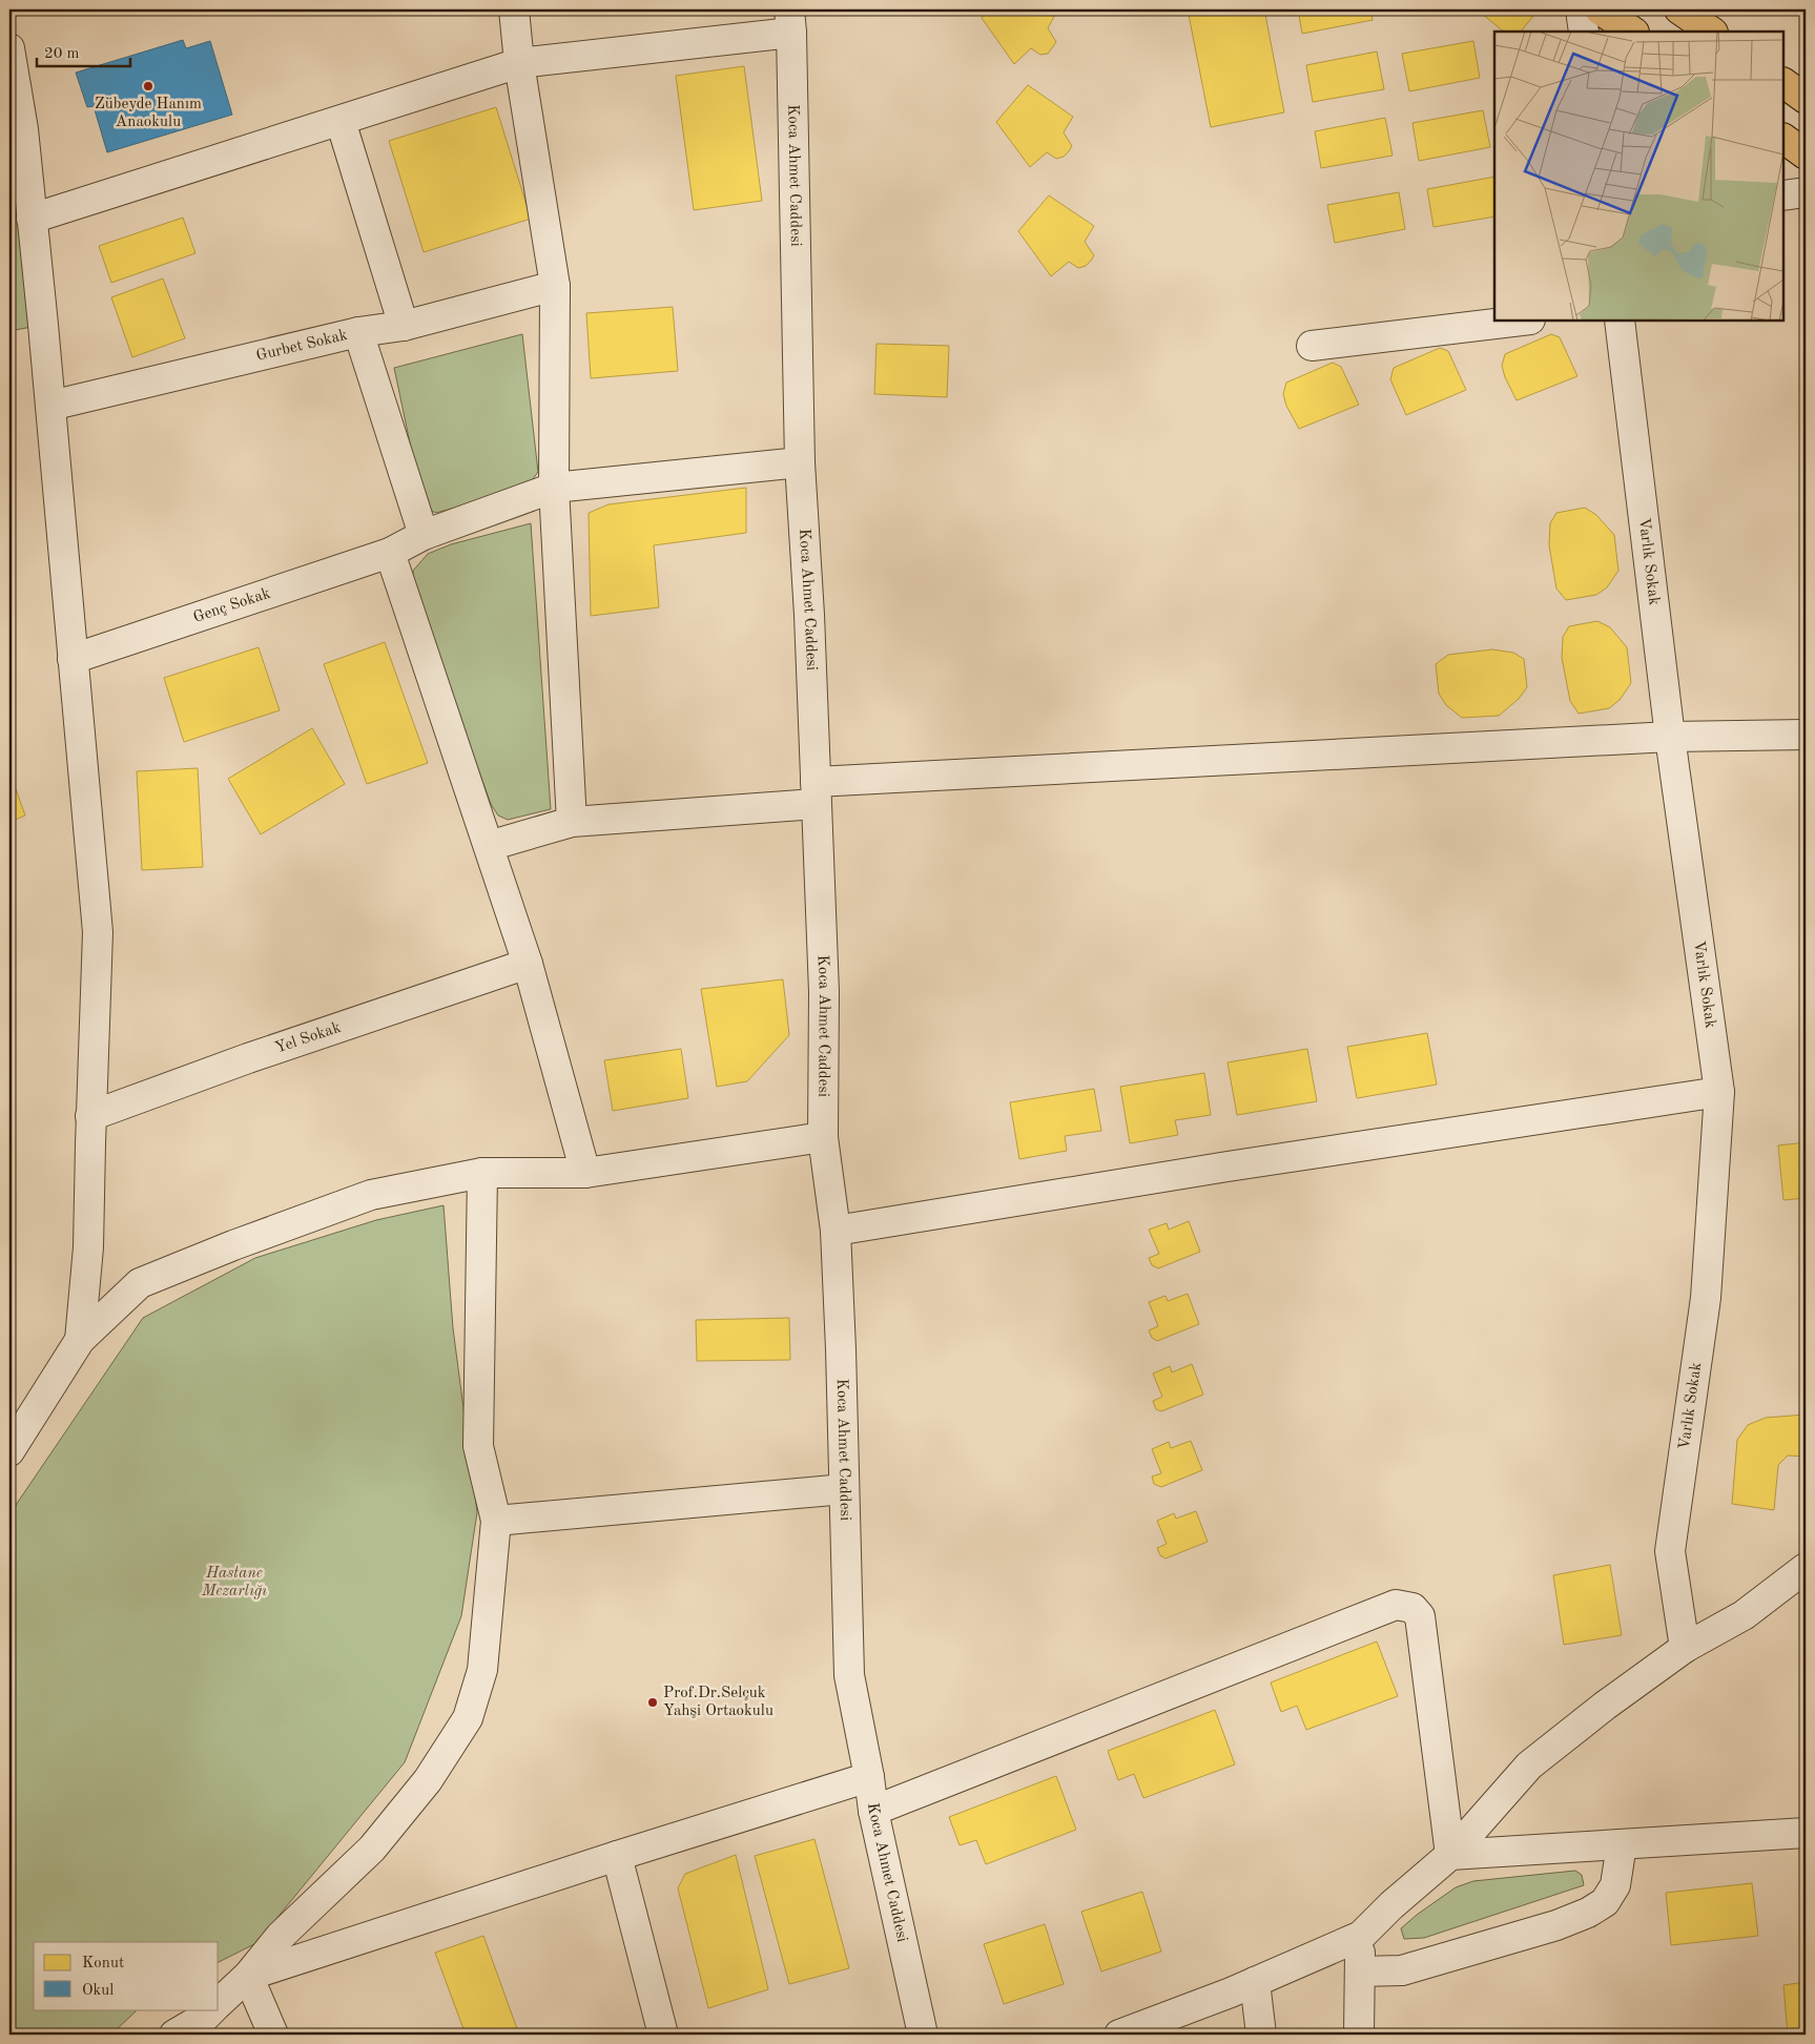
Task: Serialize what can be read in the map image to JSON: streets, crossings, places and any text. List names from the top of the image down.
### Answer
{
  "streets": {
    "street": [
      "Koca Ahmet Caddesi",
      "Gurbet Sokak",
      "Varlık Sokak",
      "Genç Sokak",
      "Yel Sokak"
    ]
  },
  "crossings": [
    ["Koca Ahmet Caddesi", "Genç Sokak"]
  ],
  "parks": ["Hastane Mezarlığı"],
  "places": ["Zübeyde Hanım Anaokulu", "Prof.Dr.Selçuk Yahşi Ortaokulu"],
  "legend": ["Konut", "Okul"],
  "scale_bar": "20 m"
}
